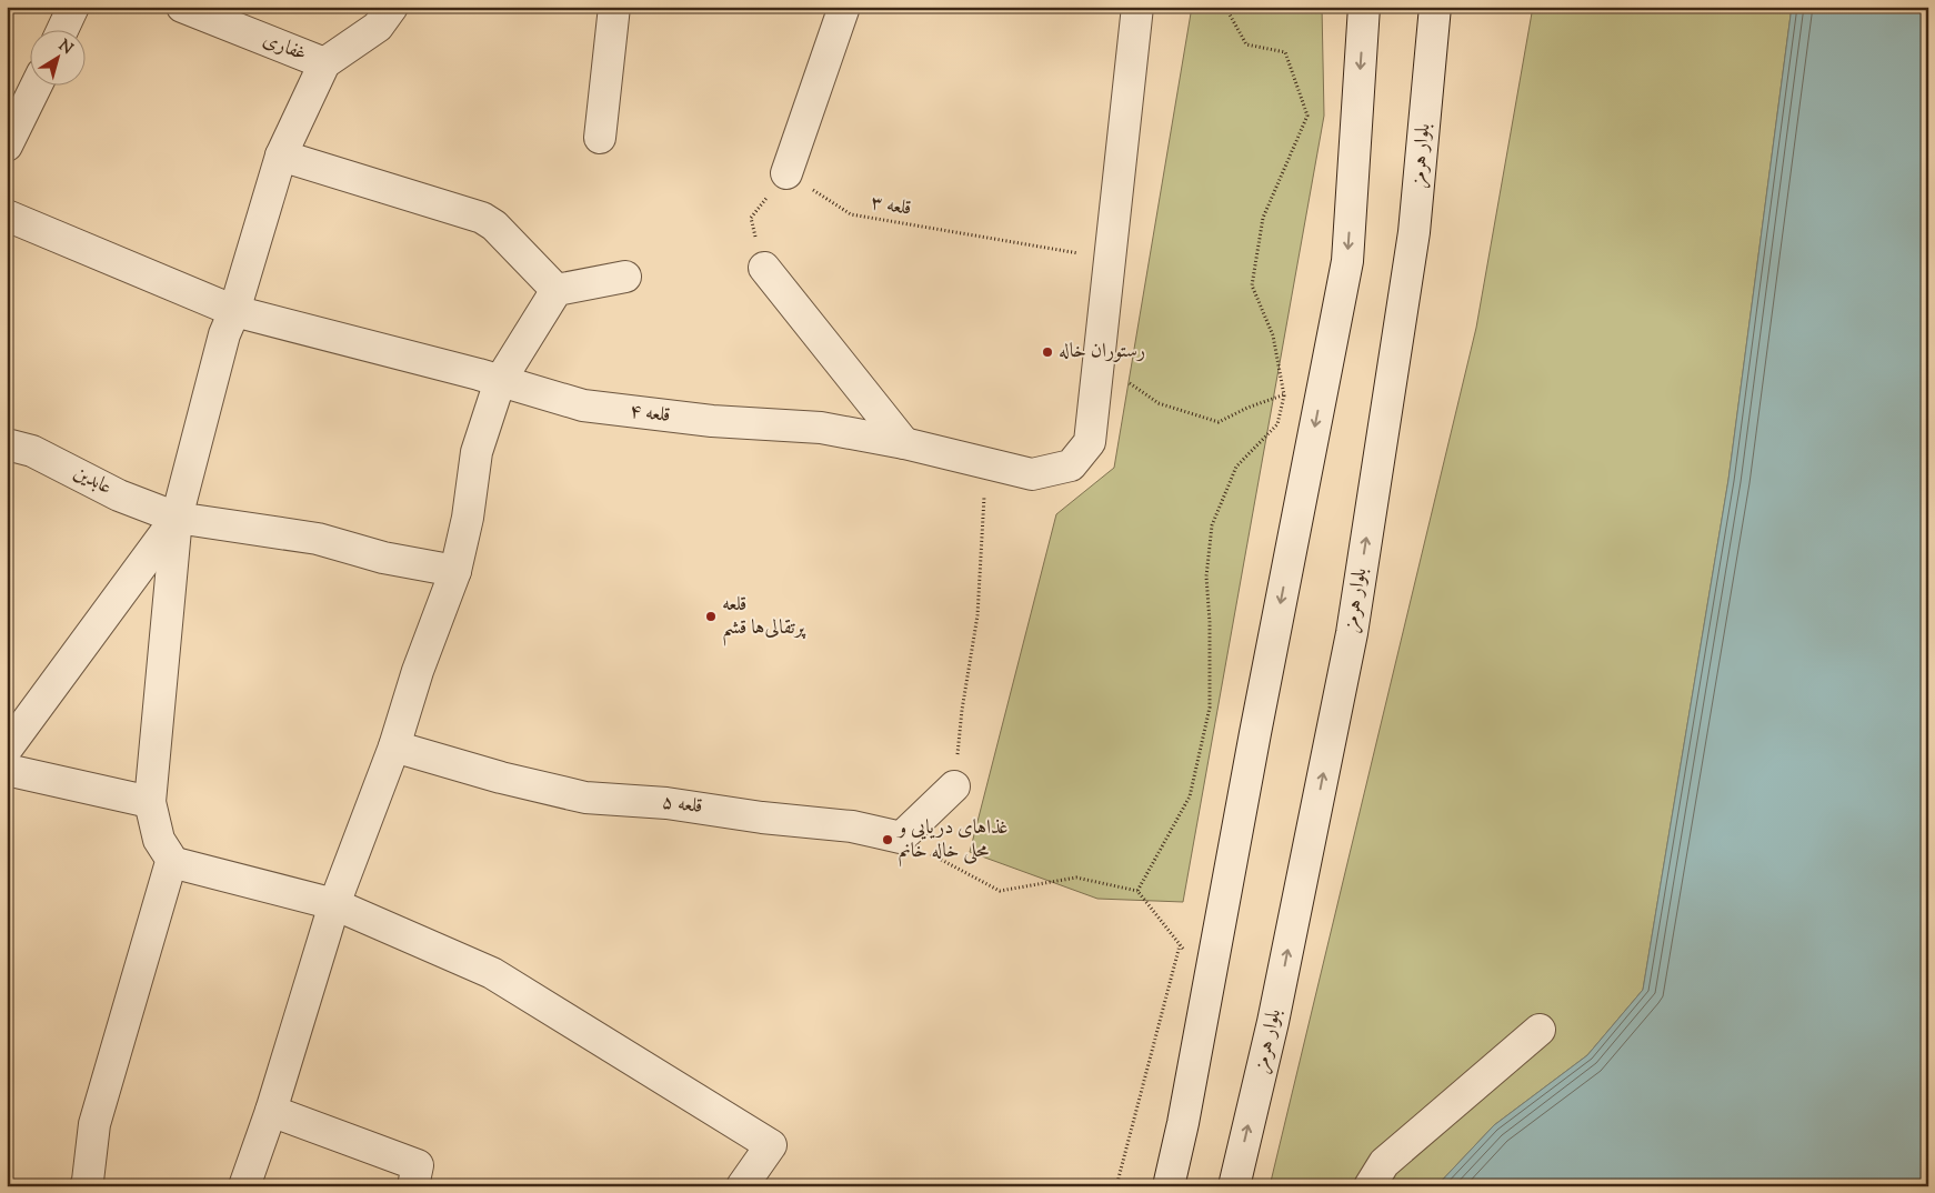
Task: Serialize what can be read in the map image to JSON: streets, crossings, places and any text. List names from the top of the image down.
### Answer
{
  "streets": {
    "street": [
      "غفاری",
      "بلوار هرمز",
      "قلعه ۴",
      "عابدین",
      "قلعه ۵"
    ],
    "path": ["قلعه ۳"]
  },
  "places": ["رستوران خاله", "قلعه پرتقالی‌ها قشم", "غذاهای دریایی و محلی خاله‌ خانم"],
  "north": "top right"
}
